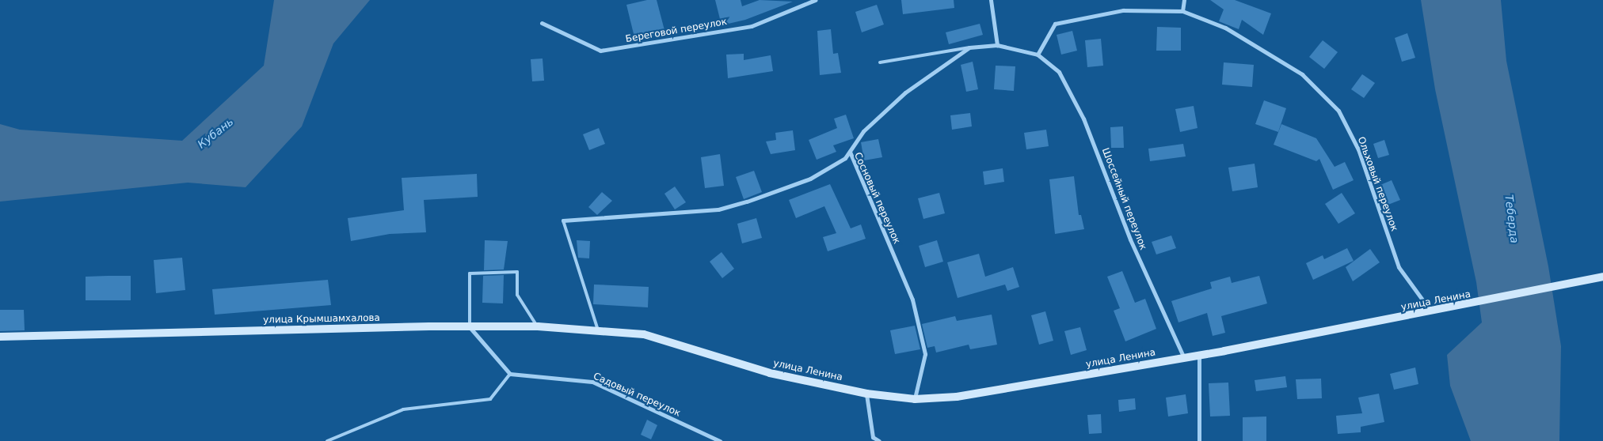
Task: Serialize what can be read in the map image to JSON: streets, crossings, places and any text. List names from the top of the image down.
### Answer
{
  "streets": {
    "main road": ["улица Ленина", "улица Крымшамхалова"],
    "street": [
      "Береговой переулок",
      "Ольховый переулок",
      "Сосновый переулок",
      "Шоссейный переулок",
      "Садовый переулок"
    ]
  },
  "crossings": [
    ["Ольховый переулок", "Шоссейный переулок"],
    ["Ольховый переулок", "улица Ленина"],
    ["Сосновый переулок", "улица Ленина"],
    ["Шоссейный переулок", "улица Ленина"],
    ["улица Ленина", "улица Крымшамхалова"]
  ],
  "water": ["Кубань", "Теберда"]
}
